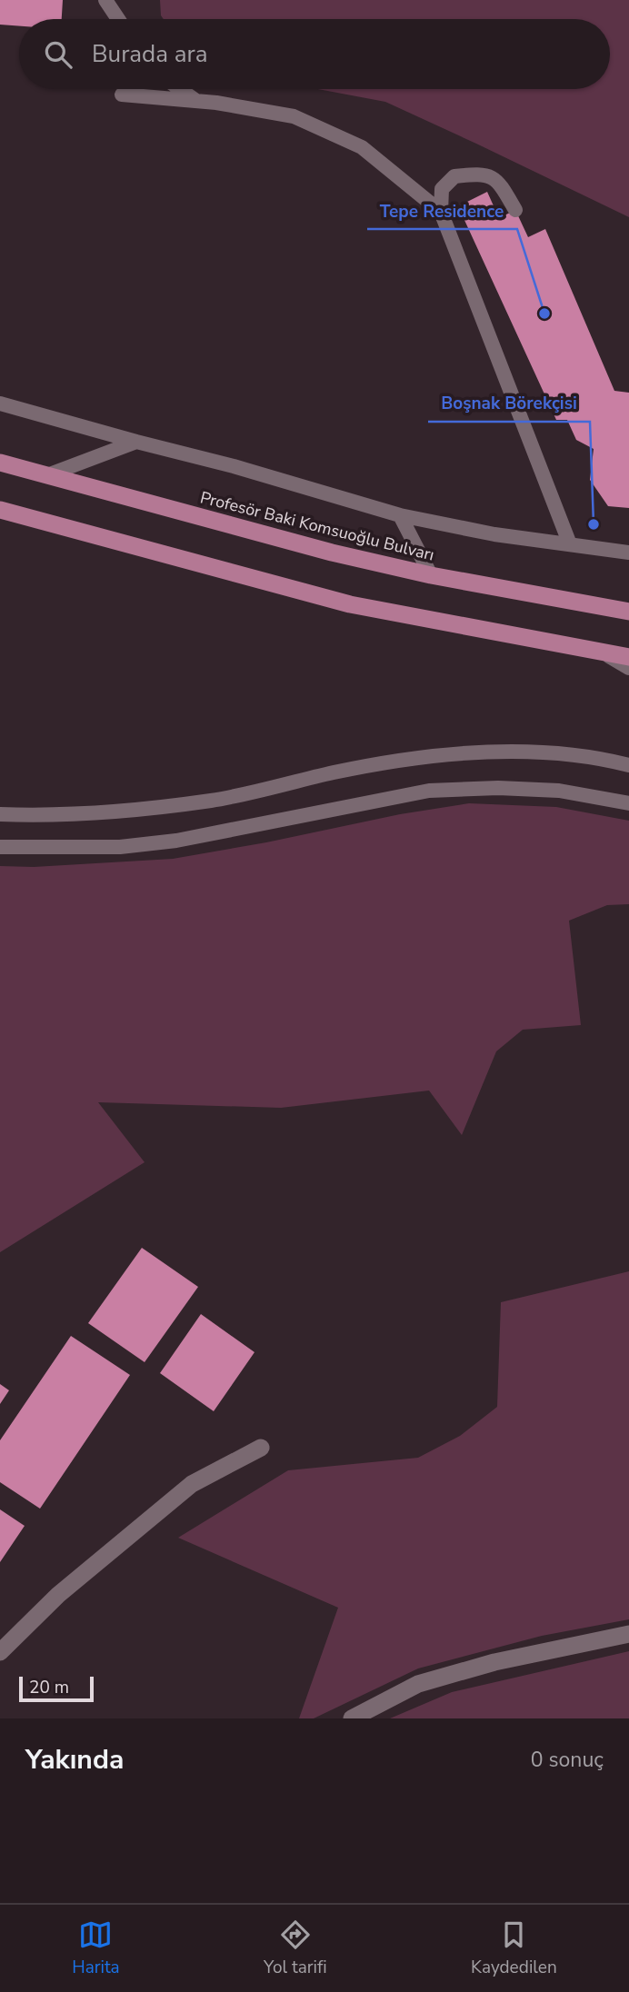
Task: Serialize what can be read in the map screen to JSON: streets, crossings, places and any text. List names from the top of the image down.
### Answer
{
  "streets": {
    "highway": ["Profesör Baki Komsuoğlu Bulvarı"]
  },
  "places": ["Tepe Residence", "Boşnak Börekçisi"],
  "scale_bar": "20 m",
  "page": {
    "search": "Burada ara",
    "scale": "20 m",
    "heading": ["Yakında", "0 sonuç"],
    "nav": ["Harita", "Yol tarifi", "Kaydedilen"]
  }
}
